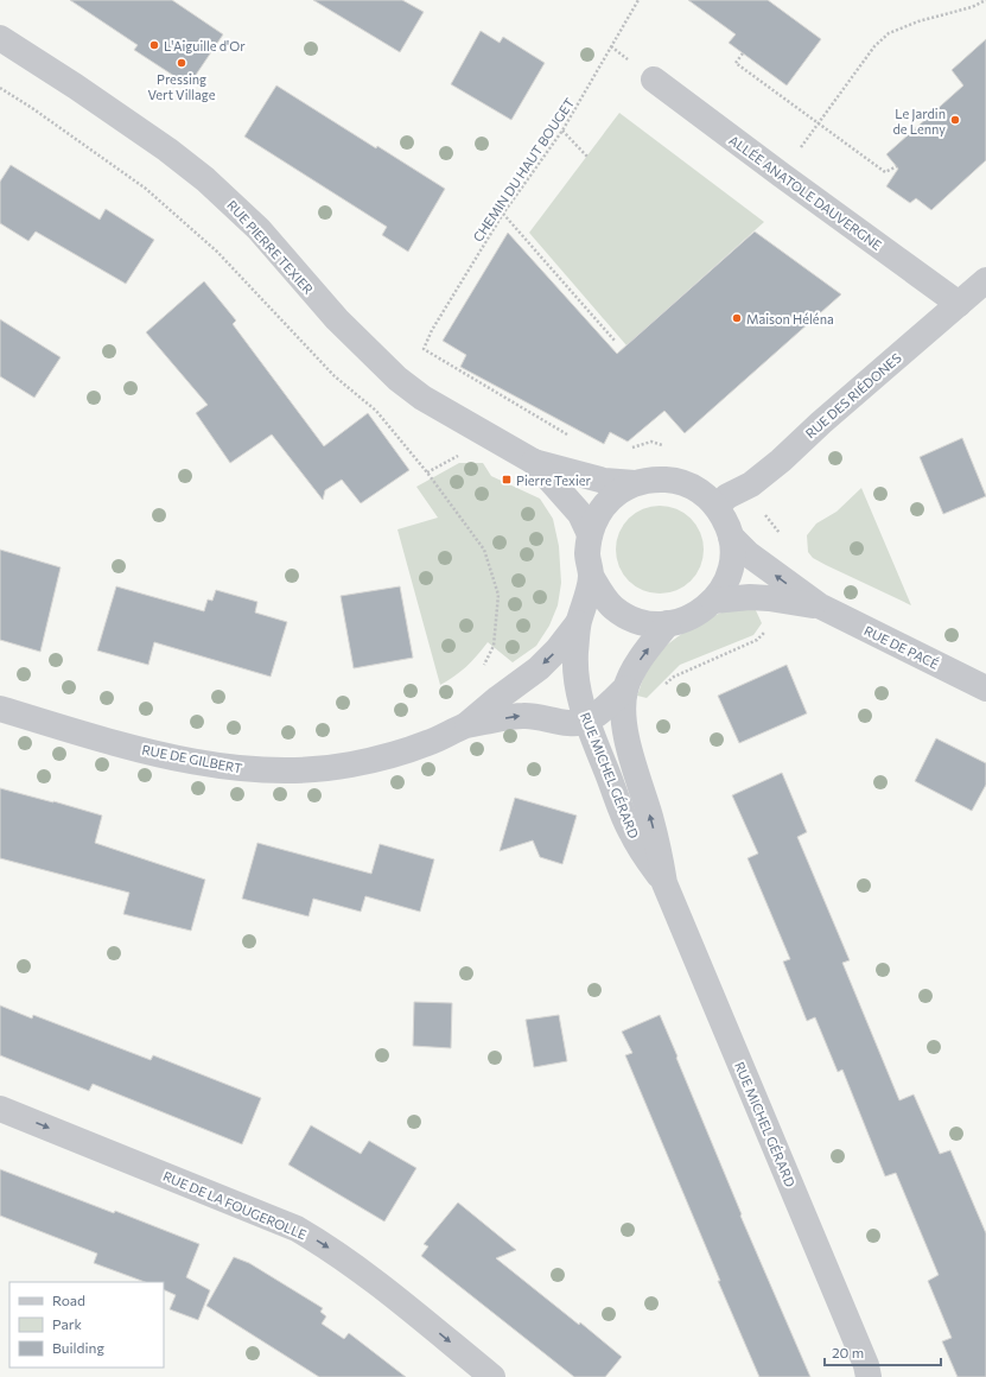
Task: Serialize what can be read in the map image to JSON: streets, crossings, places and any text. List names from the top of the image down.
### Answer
{
  "streets": {
    "street": [
      "ALLÉE ANATOLE DAUVERGNE",
      "RUE PIERRE TEXIER",
      "RUE DES RIÉDONES",
      "RUE DE PACÉ",
      "RUE DE GILBERT",
      "RUE MICHEL GÉRARD",
      "RUE DE LA FOUGEROLLE"
    ],
    "path": ["CHEMIN DU HAUT BOUGET"]
  },
  "crossings": [
    ["ALLÉE ANATOLE DAUVERGNE", "RUE DES RIÉDONES"],
    ["RUE PIERRE TEXIER", "RUE DES RIÉDONES"],
    ["RUE PIERRE TEXIER", "RUE MICHEL GÉRARD"],
    ["RUE DES RIÉDONES", "RUE MICHEL GÉRARD"],
    ["RUE DE GILBERT", "RUE MICHEL GÉRARD"]
  ],
  "one_way": ["RUE DE LA FOUGEROLLE"],
  "places": {
    "other": [
      "L'Aiguille d'Or",
      "Pressing Vert Village",
      "Le Jardin de Lenny",
      "Maison Héléna"
    ],
    "transit": ["Pierre Texier"]
  },
  "legend": ["Road", "Park", "Building"],
  "scale_bar": "20 m"
}
